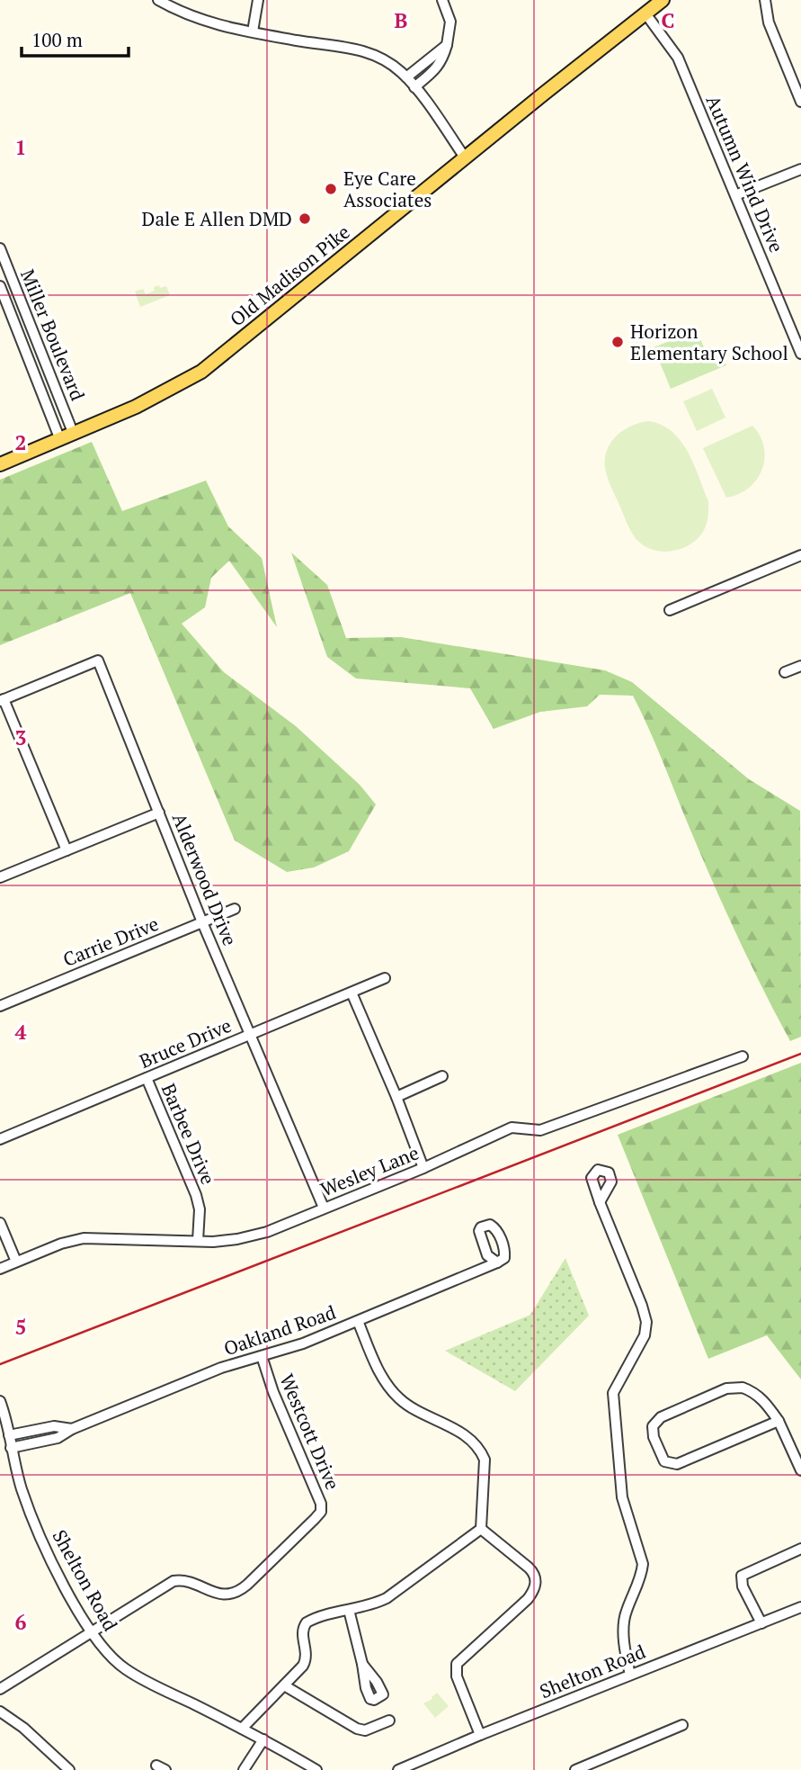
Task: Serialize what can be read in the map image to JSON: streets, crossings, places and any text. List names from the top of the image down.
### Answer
{
  "streets": {
    "main road": ["Old Madison Pike"],
    "street": [
      "Autumn Wind Drive",
      "Miller Boulevard",
      "Alderwood Drive",
      "Carrie Drive",
      "Bruce Drive",
      "Barbee Drive",
      "Wesley Lane",
      "Oakland Road",
      "Westcott Drive",
      "Shelton Road"
    ]
  },
  "crossings": [
    ["Autumn Wind Drive", "Old Madison Pike"],
    ["Old Madison Pike", "Miller Boulevard"],
    ["Alderwood Drive", "Carrie Drive"],
    ["Alderwood Drive", "Bruce Drive"],
    ["Alderwood Drive", "Wesley Lane"],
    ["Bruce Drive", "Barbee Drive"],
    ["Barbee Drive", "Wesley Lane"],
    ["Oakland Road", "Westcott Drive"],
    ["Oakland Road", "Shelton Road"],
    ["Westcott Drive", "Shelton Road"]
  ],
  "places": ["Eye Care Associates", "Dale E Allen DMD", "Horizon Elementary School"],
  "scale_bar": "100 m",
  "grid": {
    "columns": ["B", "C"],
    "rows": [
      "1",
      "2",
      "3",
      "4",
      "5",
      "6"
    ]
  }
}
